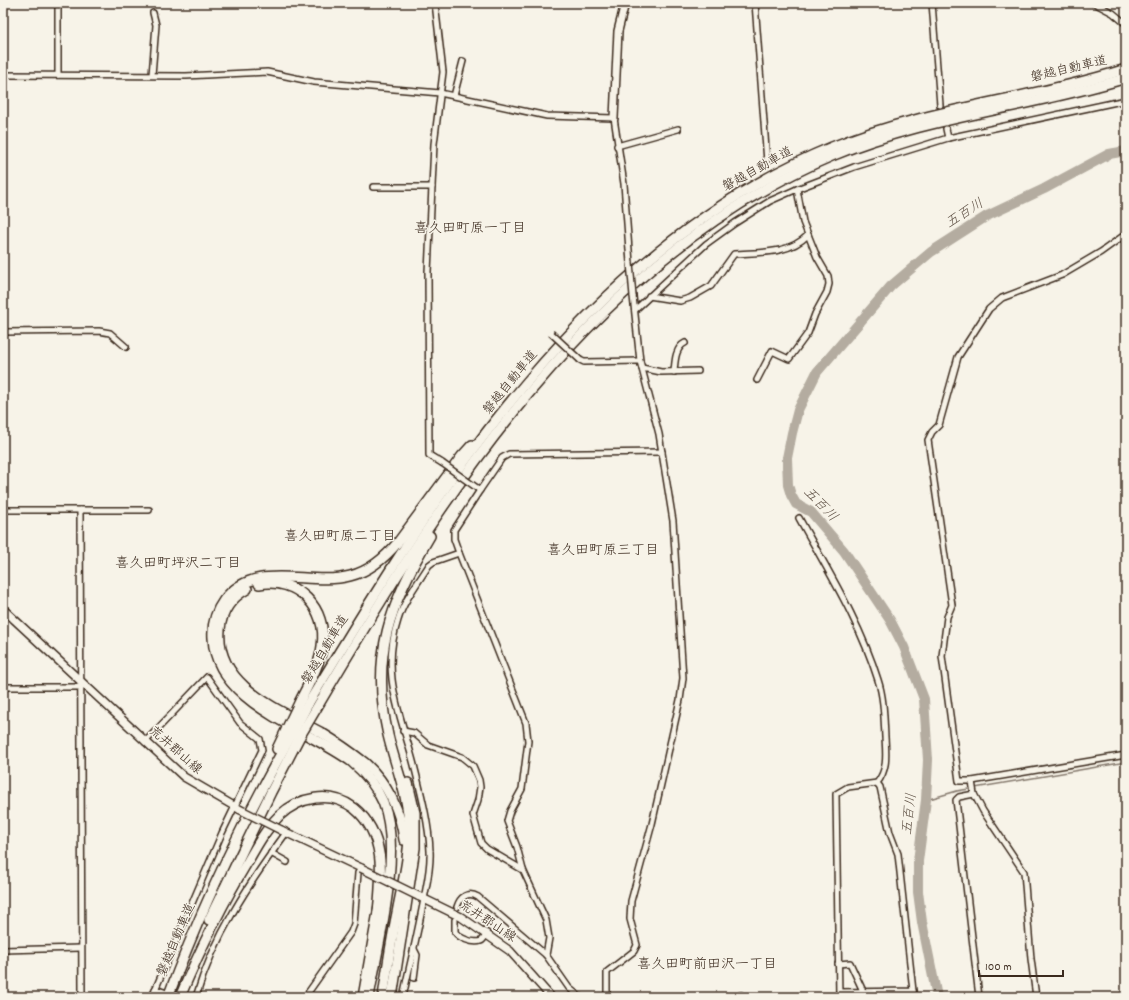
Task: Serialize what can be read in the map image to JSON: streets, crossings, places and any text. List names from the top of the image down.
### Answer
{
  "streets": {
    "highway": ["磐越自動車道"],
    "main road": ["荒井郡山線"]
  },
  "districts": [
    "喜久田町原一丁目",
    "喜久田町原二丁目",
    "喜久田町原三丁目",
    "喜久田町坪沢二丁目",
    "喜久田町前田沢一丁目"
  ],
  "water": ["五百川"],
  "scale_bar": "100 m"
}
